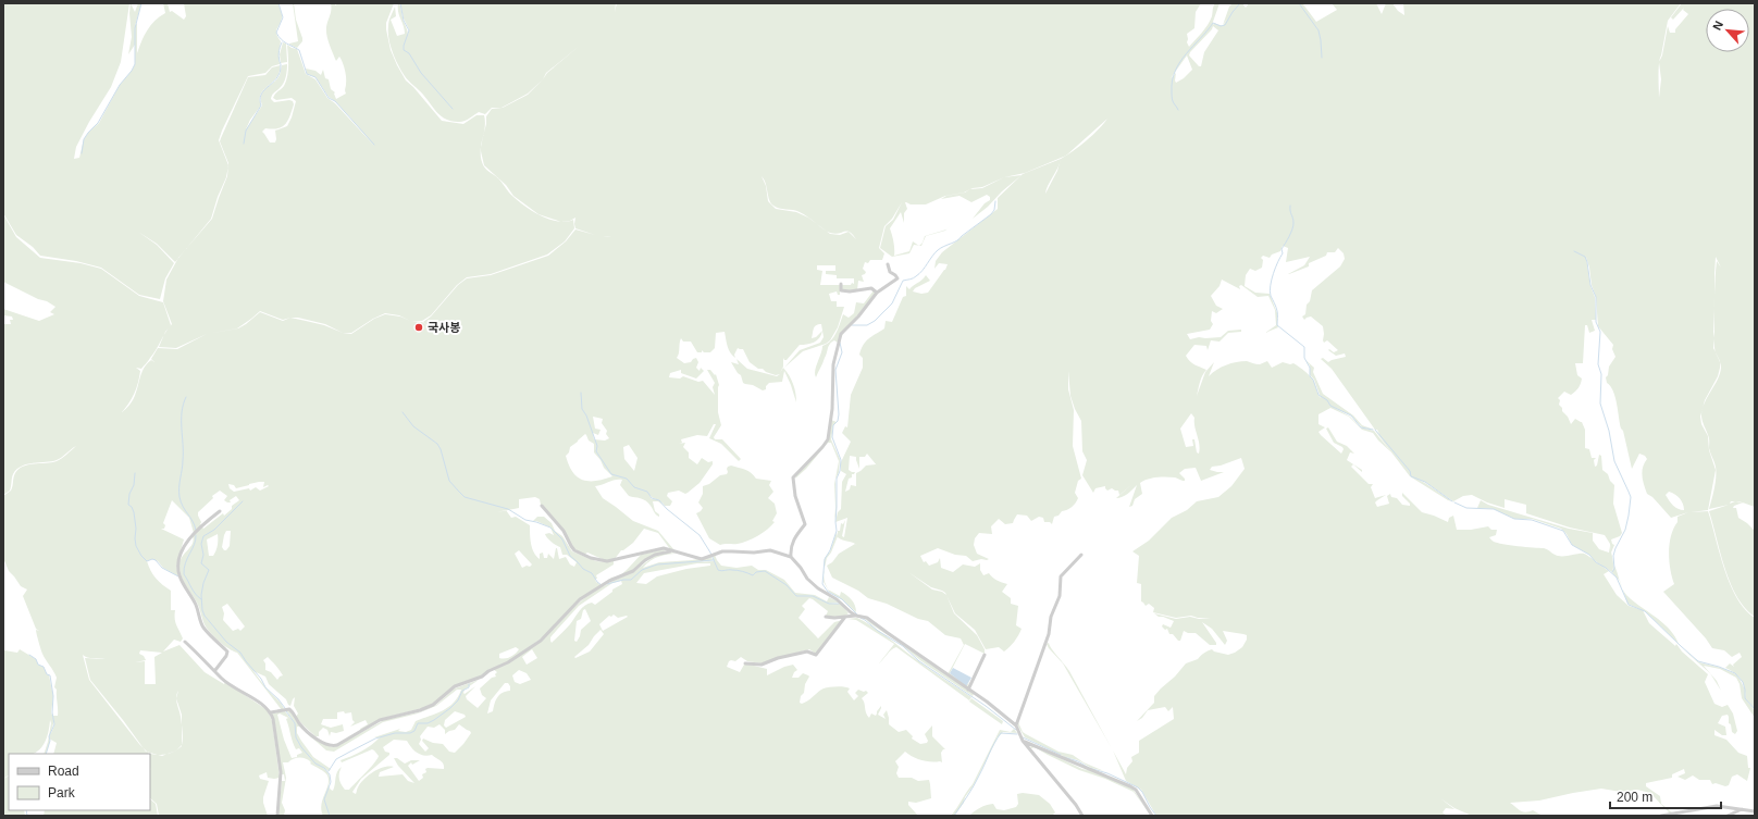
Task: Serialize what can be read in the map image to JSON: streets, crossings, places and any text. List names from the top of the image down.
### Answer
{
  "places": ["국사봉"],
  "legend": ["Road", "Park"],
  "scale_bar": "200 m",
  "north": "top left"
}
